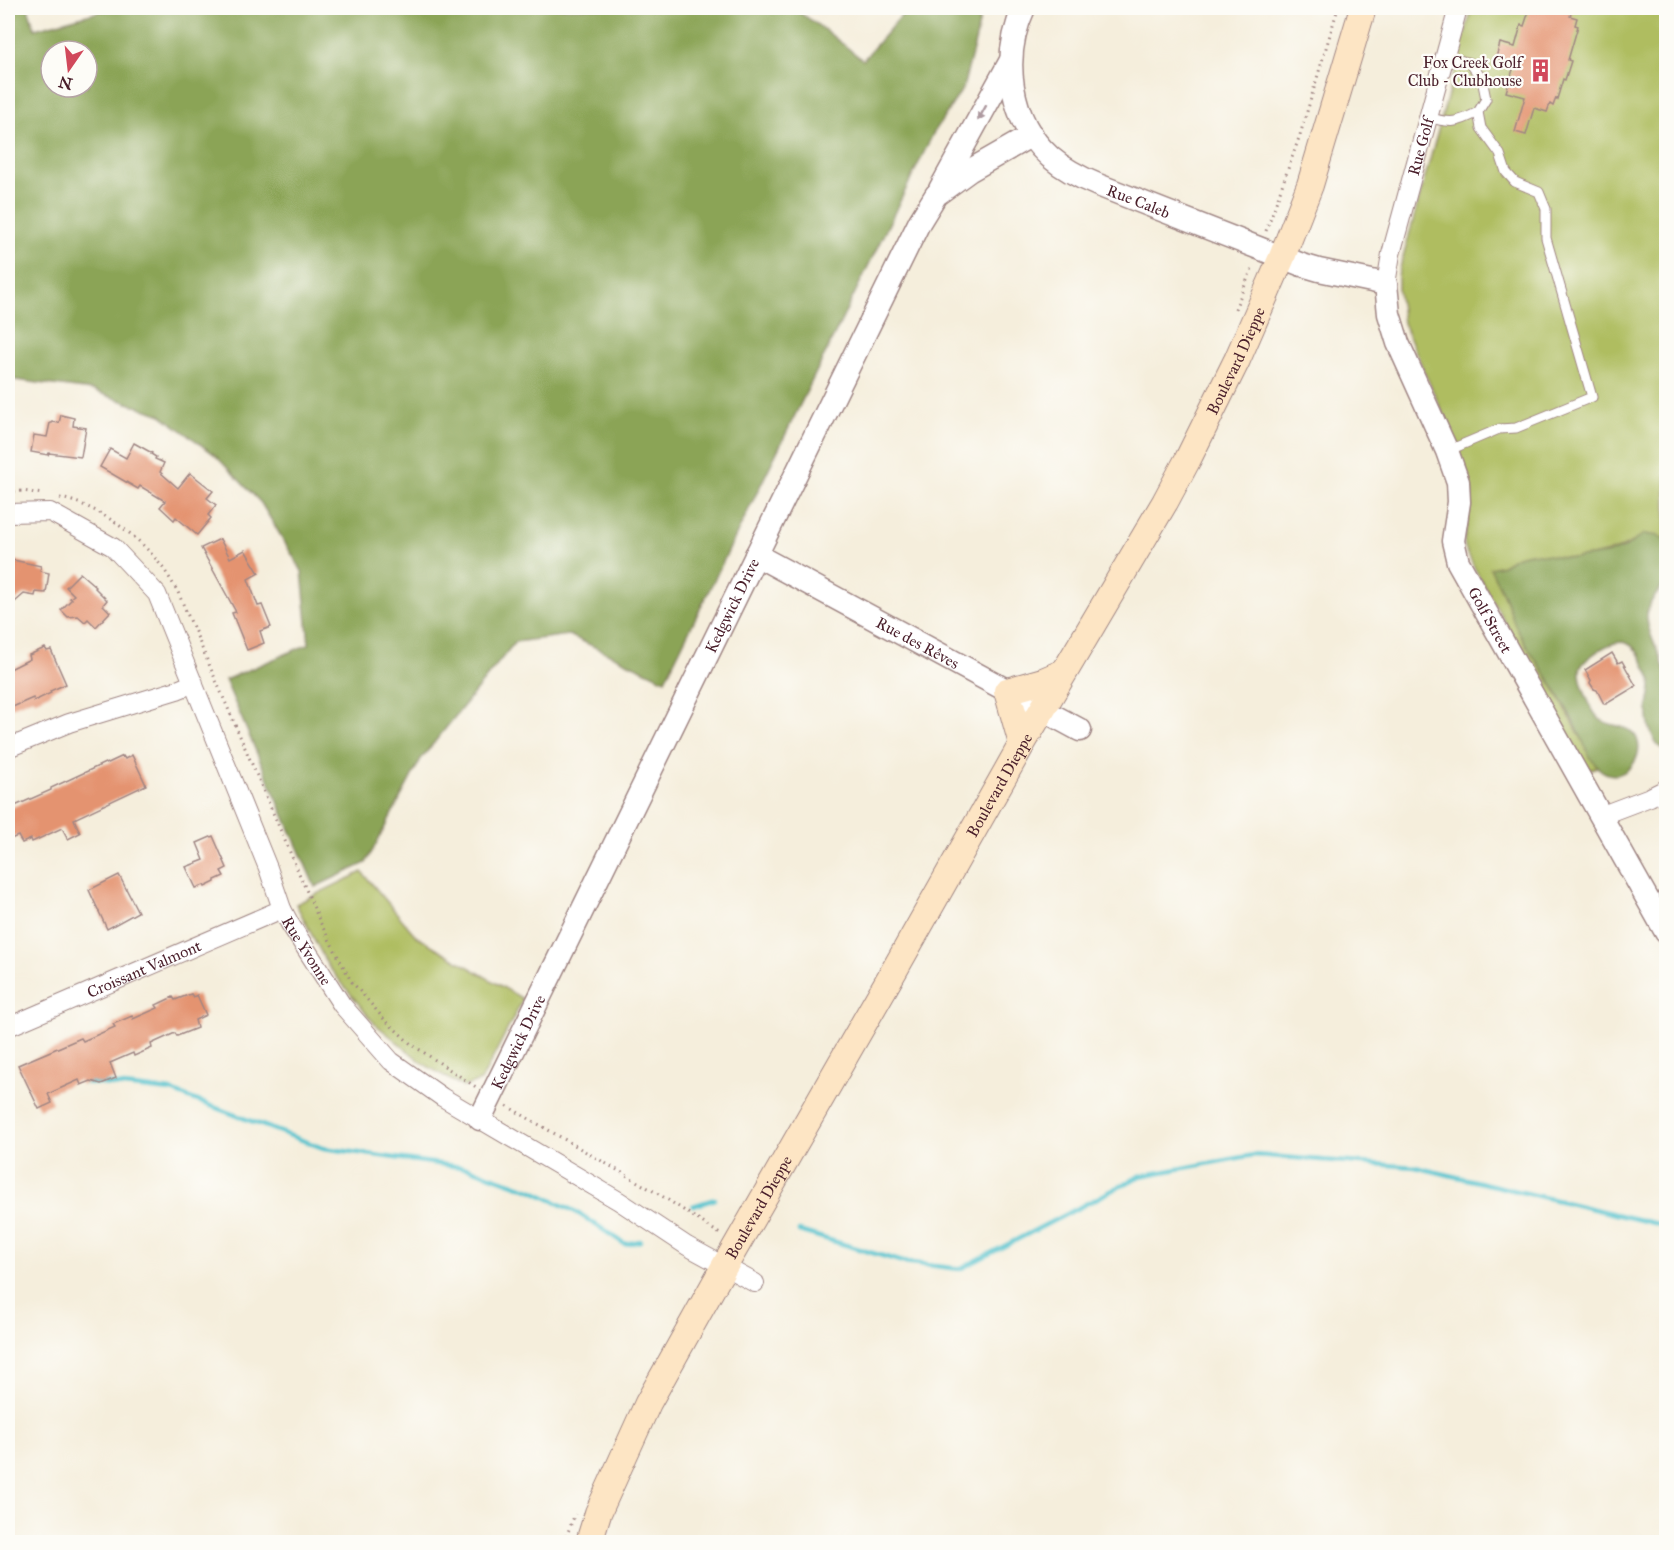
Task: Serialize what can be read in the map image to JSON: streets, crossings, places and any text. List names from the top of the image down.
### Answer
{
  "streets": {
    "main road": ["Boulevard Dieppe"],
    "street": [
      "Rue Golf",
      "Rue Caleb",
      "Kedgwick Drive",
      "Golf Street",
      "Rue des Rêves",
      "Rue Yvonne",
      "Croissant Valmont"
    ]
  },
  "crossings": [
    ["Rue Golf", "Rue Caleb"],
    ["Rue Golf", "Golf Street"],
    ["Rue Caleb", "Boulevard Dieppe"],
    ["Rue Caleb", "Kedgwick Drive"],
    ["Rue Caleb", "Golf Street"],
    ["Boulevard Dieppe", "Rue des Rêves"],
    ["Boulevard Dieppe", "Rue Yvonne"],
    ["Kedgwick Drive", "Rue des Rêves"],
    ["Kedgwick Drive", "Rue Yvonne"],
    ["Rue Yvonne", "Croissant Valmont"]
  ],
  "places": {
    "building": ["Fox Creek Golf Club - Clubhouse"]
  },
  "north": "bottom"
}
